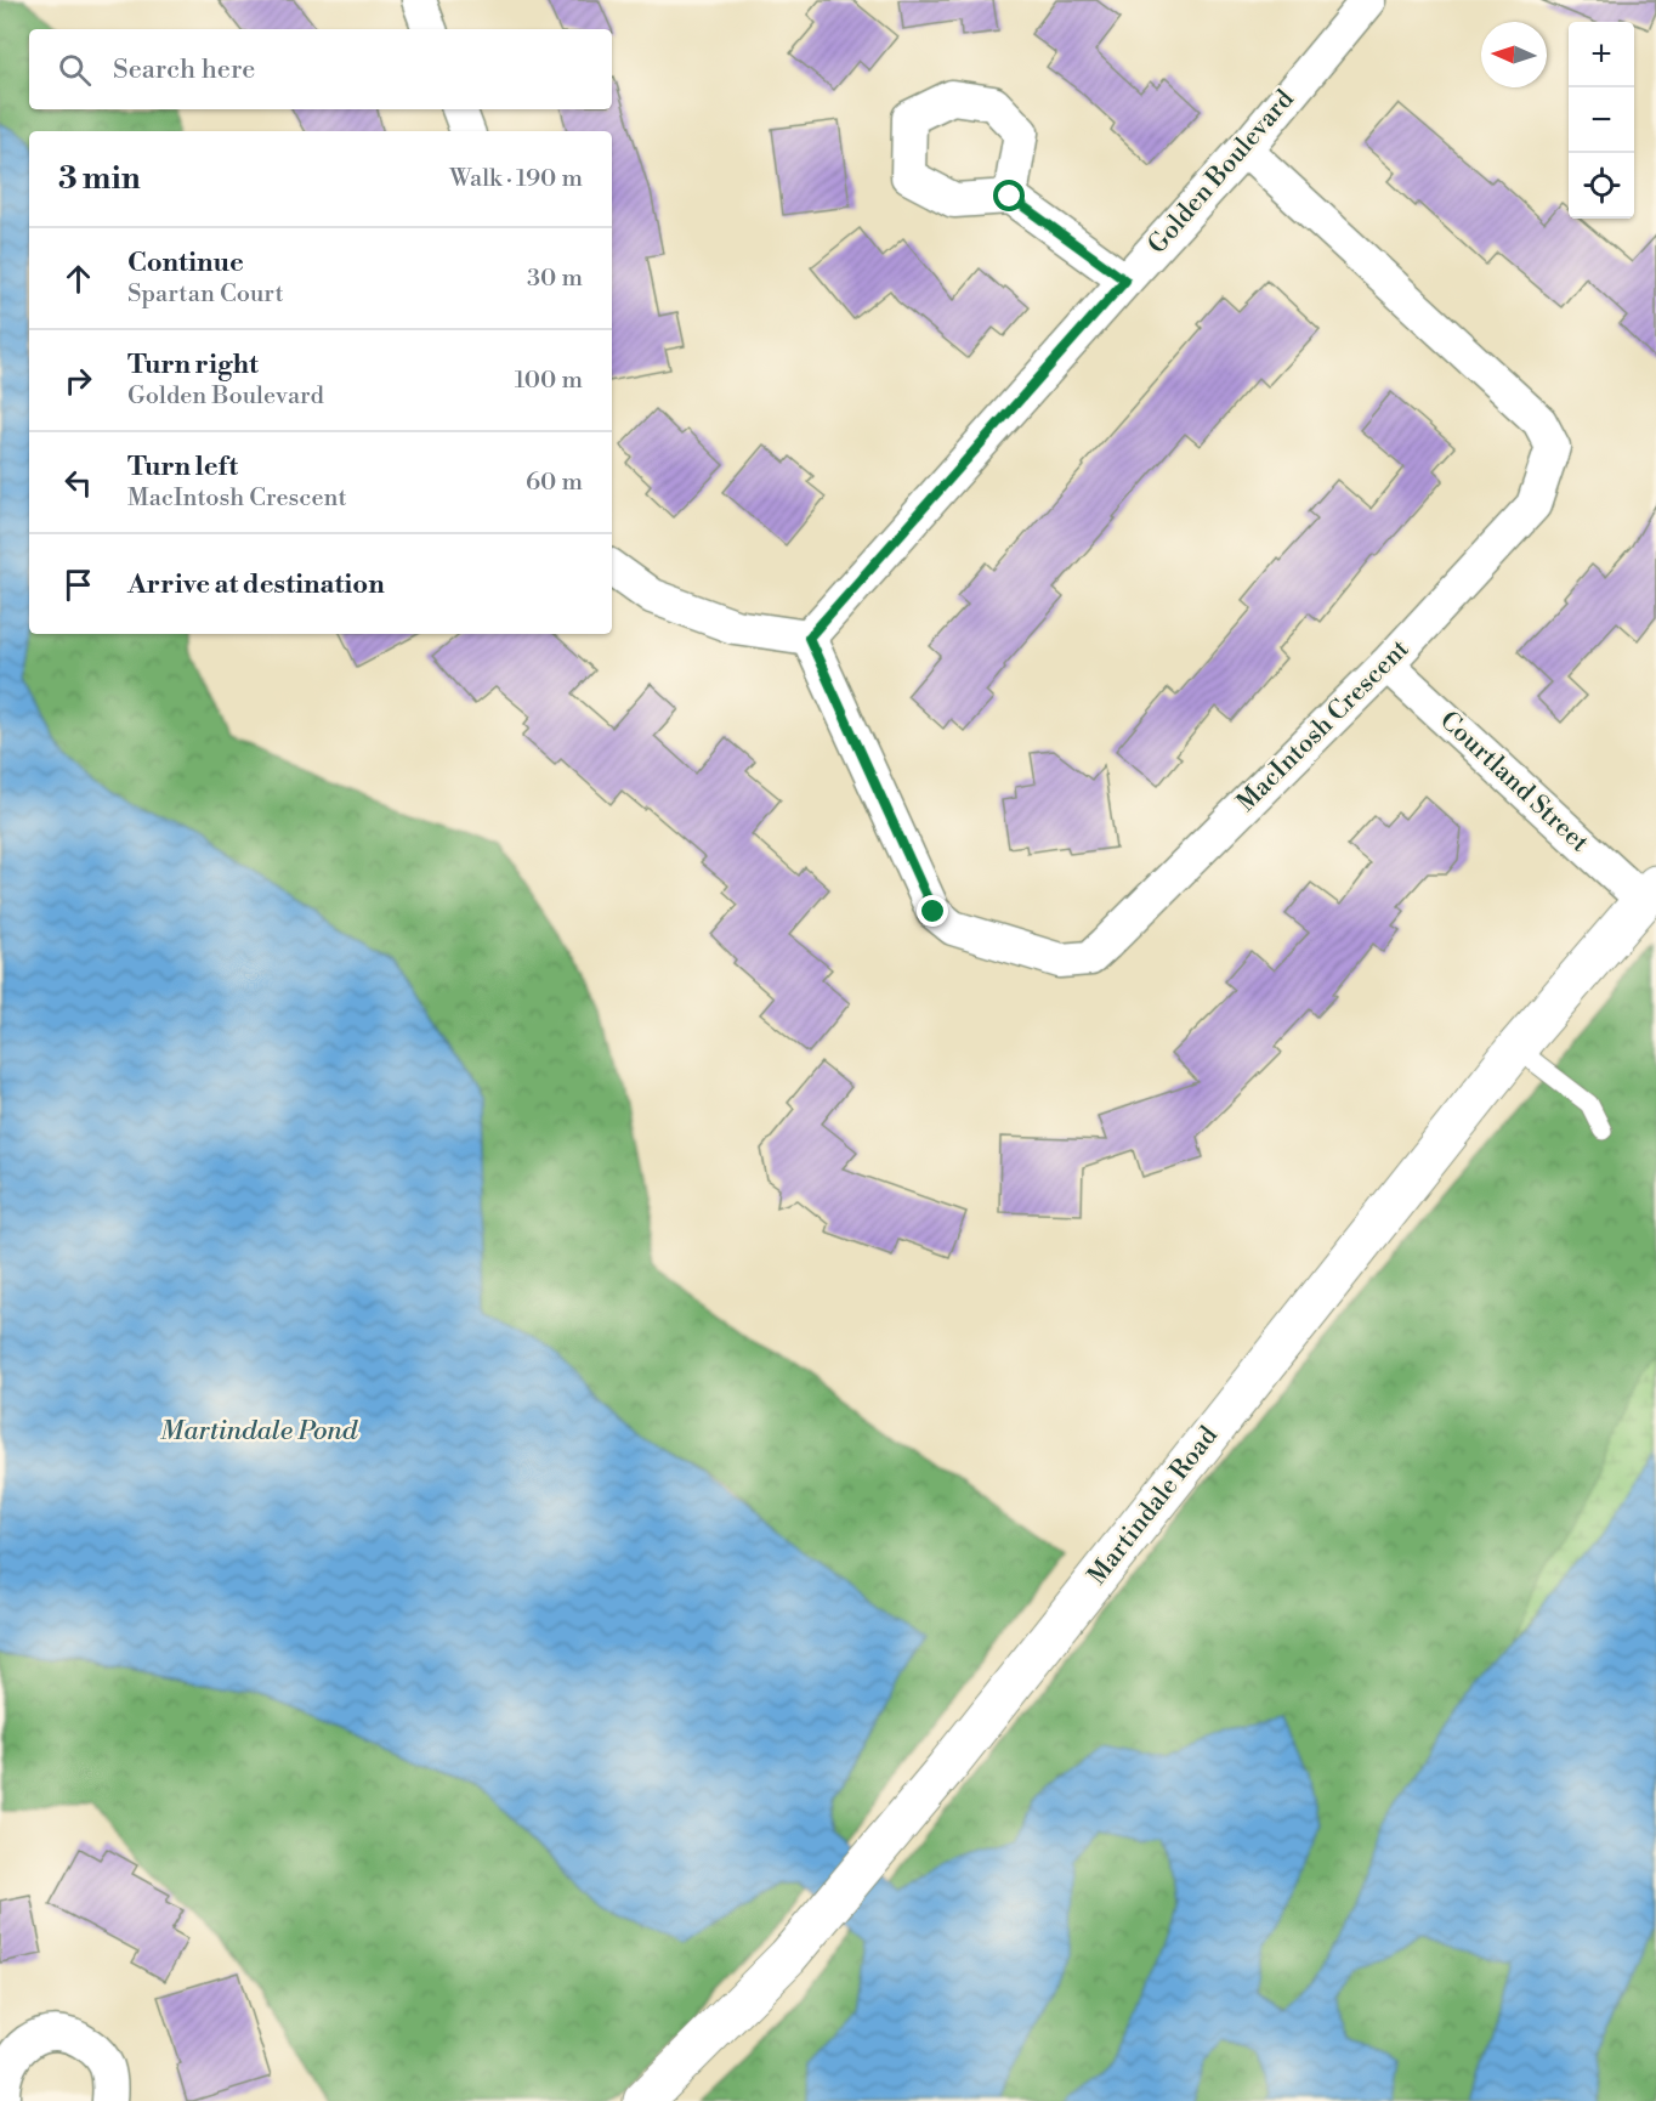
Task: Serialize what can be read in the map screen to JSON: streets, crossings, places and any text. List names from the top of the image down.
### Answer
{
  "streets": {
    "main road": ["Martindale Road"],
    "street": ["Golden Boulevard", "MacIntosh Crescent", "Courtland Street"]
  },
  "crossings": [
    ["Golden Boulevard", "MacIntosh Crescent"],
    ["MacIntosh Crescent", "Courtland Street"]
  ],
  "water": ["Martindale Pond"],
  "north": "left",
  "page": {
    "map_buttons": ["+", "−"],
    "search": "Search here",
    "heading": ["3 min", "Walk · 190 m"],
    "list": [
      ["Continue", "Spartan Court", "30 m"],
      ["Turn right", "Golden Boulevard", "100 m"],
      ["Turn left", "MacIntosh Crescent", "60 m"],
      "Arrive at destination"
    ]
  }
}
